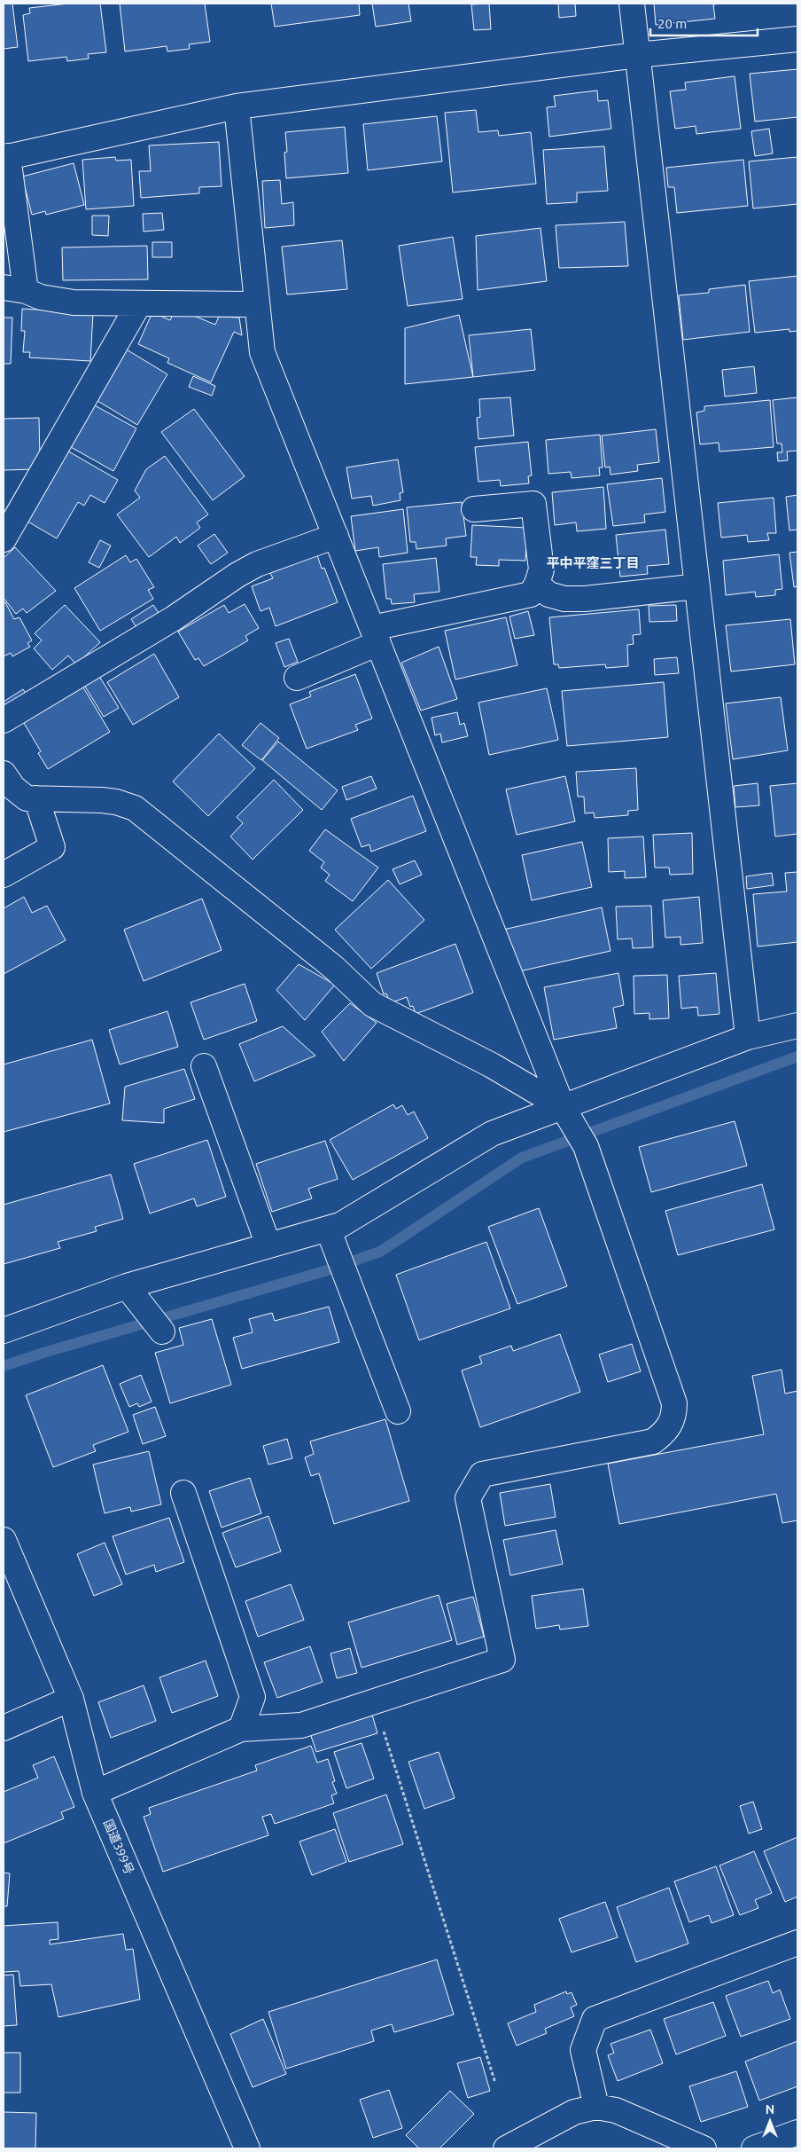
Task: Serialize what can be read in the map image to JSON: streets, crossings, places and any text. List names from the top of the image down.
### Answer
{
  "streets": {
    "main road": ["国道399号"]
  },
  "districts": ["平中平窪三丁目"],
  "scale_bar": "20 m",
  "north": "top"
}
